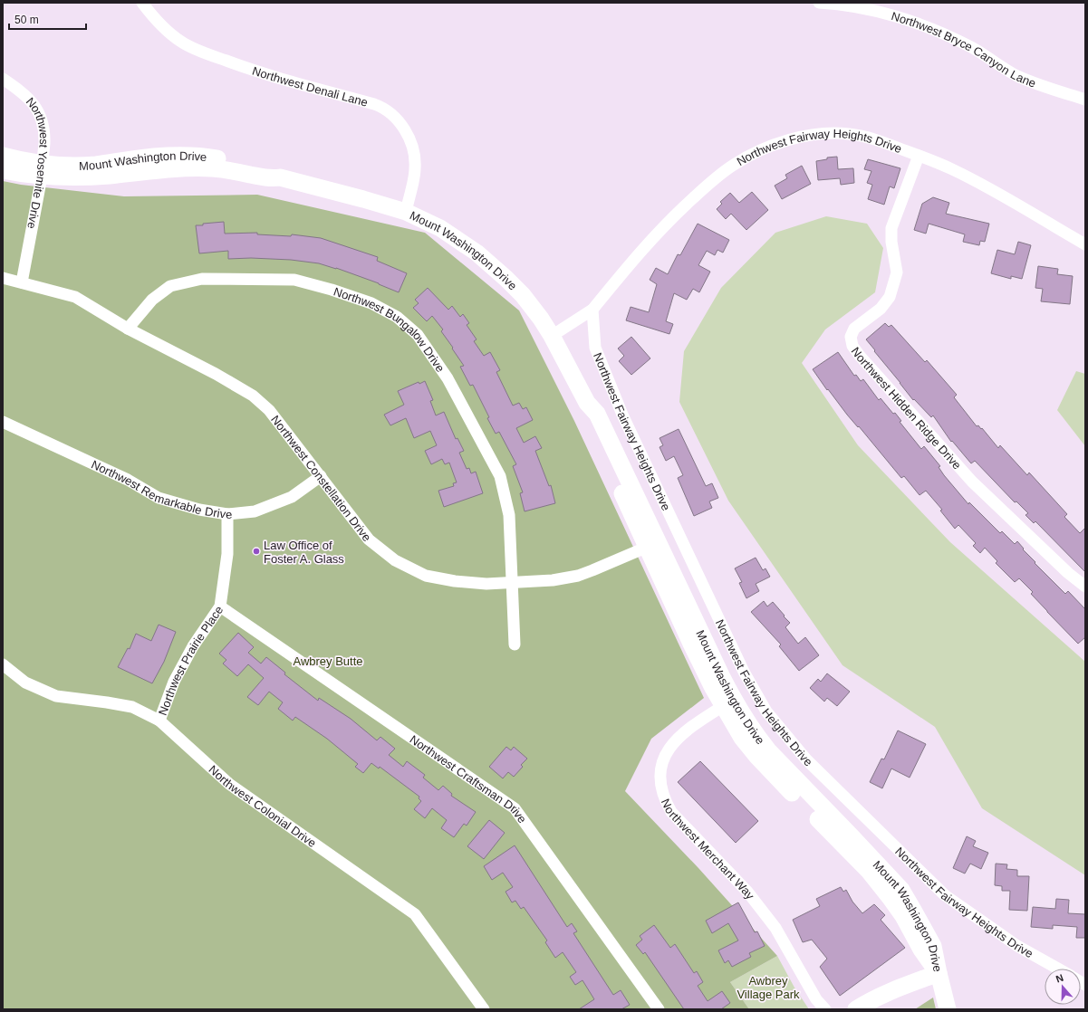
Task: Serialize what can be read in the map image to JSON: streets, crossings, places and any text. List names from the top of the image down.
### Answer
{
  "streets": {
    "main road": ["Mount Washington Drive"],
    "street": [
      "Northwest Bryce Canyon Lane",
      "Northwest Denali Lane",
      "Northwest Fairway Heights Drive",
      "Northwest Yosemite Drive",
      "Northwest Bungalow Drive",
      "Northwest Hidden Ridge Drive",
      "Northwest Constellation Drive",
      "Northwest Remarkable Drive",
      "Northwest Prairie Place",
      "Northwest Craftsman Drive",
      "Northwest Colonial Drive",
      "Northwest Merchant Way"
    ]
  },
  "crossings": [
    ["Northwest Denali Lane", "Mount Washington Drive"],
    ["Northwest Fairway Heights Drive", "Mount Washington Drive"],
    ["Northwest Fairway Heights Drive", "Northwest Hidden Ridge Drive"],
    ["Mount Washington Drive", "Northwest Yosemite Drive"],
    ["Mount Washington Drive", "Northwest Constellation Drive"],
    ["Mount Washington Drive", "Northwest Merchant Way"],
    ["Northwest Yosemite Drive", "Northwest Constellation Drive"],
    ["Northwest Bungalow Drive", "Northwest Constellation Drive"],
    ["Northwest Constellation Drive", "Northwest Remarkable Drive"],
    ["Northwest Remarkable Drive", "Northwest Prairie Place"],
    ["Northwest Prairie Place", "Northwest Craftsman Drive"],
    ["Northwest Prairie Place", "Northwest Colonial Drive"]
  ],
  "parks": ["Awbrey Butte", "Awbrey Village Park"],
  "places": ["Law Office of Foster A. Glass"],
  "scale_bar": "50 m",
  "north": "top"
}
